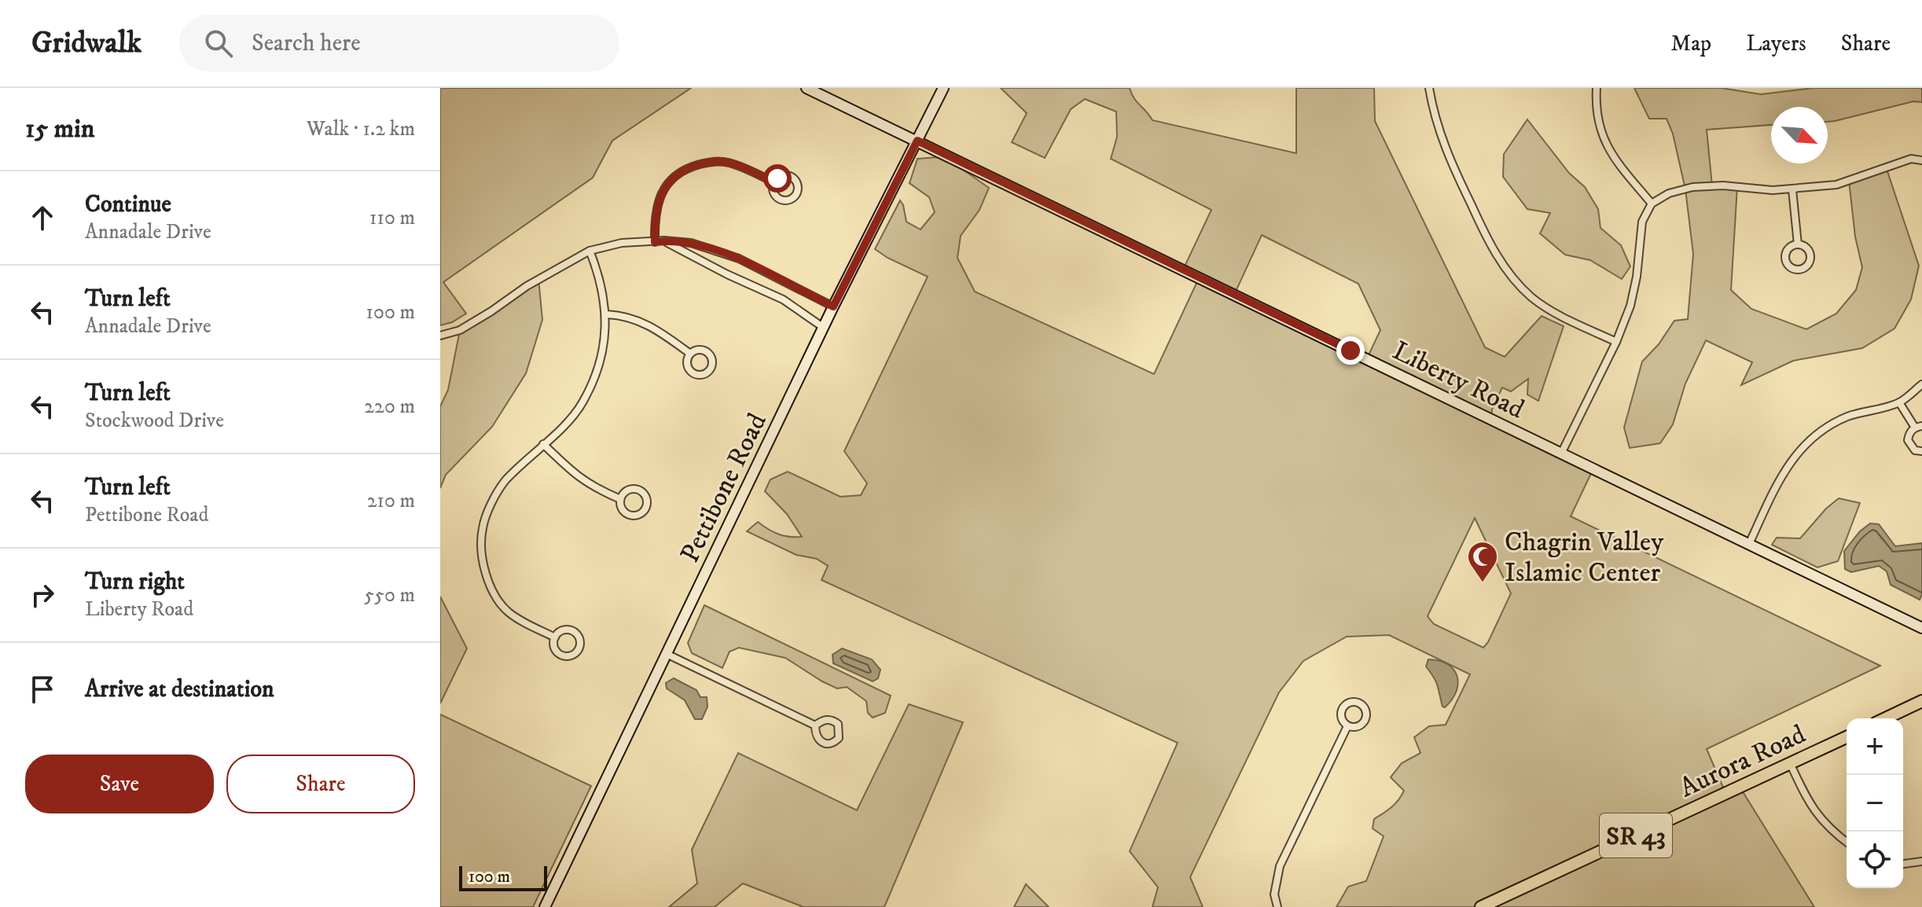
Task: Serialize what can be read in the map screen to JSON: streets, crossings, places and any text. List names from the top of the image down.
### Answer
{
  "streets": {
    "main road": ["Aurora Road", "SR 43"],
    "street": ["Liberty Road", "Pettibone Road"]
  },
  "crossings": [
    ["Liberty Road", "Pettibone Road"]
  ],
  "places": {
    "mosque": ["Chagrin Valley Islamic Center"]
  },
  "scale_bar": "100 m",
  "north": "bottom right",
  "page": {
    "header": "Gridwalk",
    "search": "Search here",
    "nav": ["Map", "Layers", "Share"],
    "heading": ["15 min", "Walk · 1.2 km"],
    "list": [
      ["Continue", "Annadale Drive", "110 m"],
      ["Turn left", "Annadale Drive", "100 m"],
      ["Turn left", "Stockwood Drive", "220 m"],
      ["Turn left", "Pettibone Road", "210 m"],
      ["Turn right", "Liberty Road", "550 m"],
      "Arrive at destination"
    ],
    "map_buttons": ["+", "−"],
    "buttons": ["Save", "Share"],
    "scale": "100 m"
  }
}
